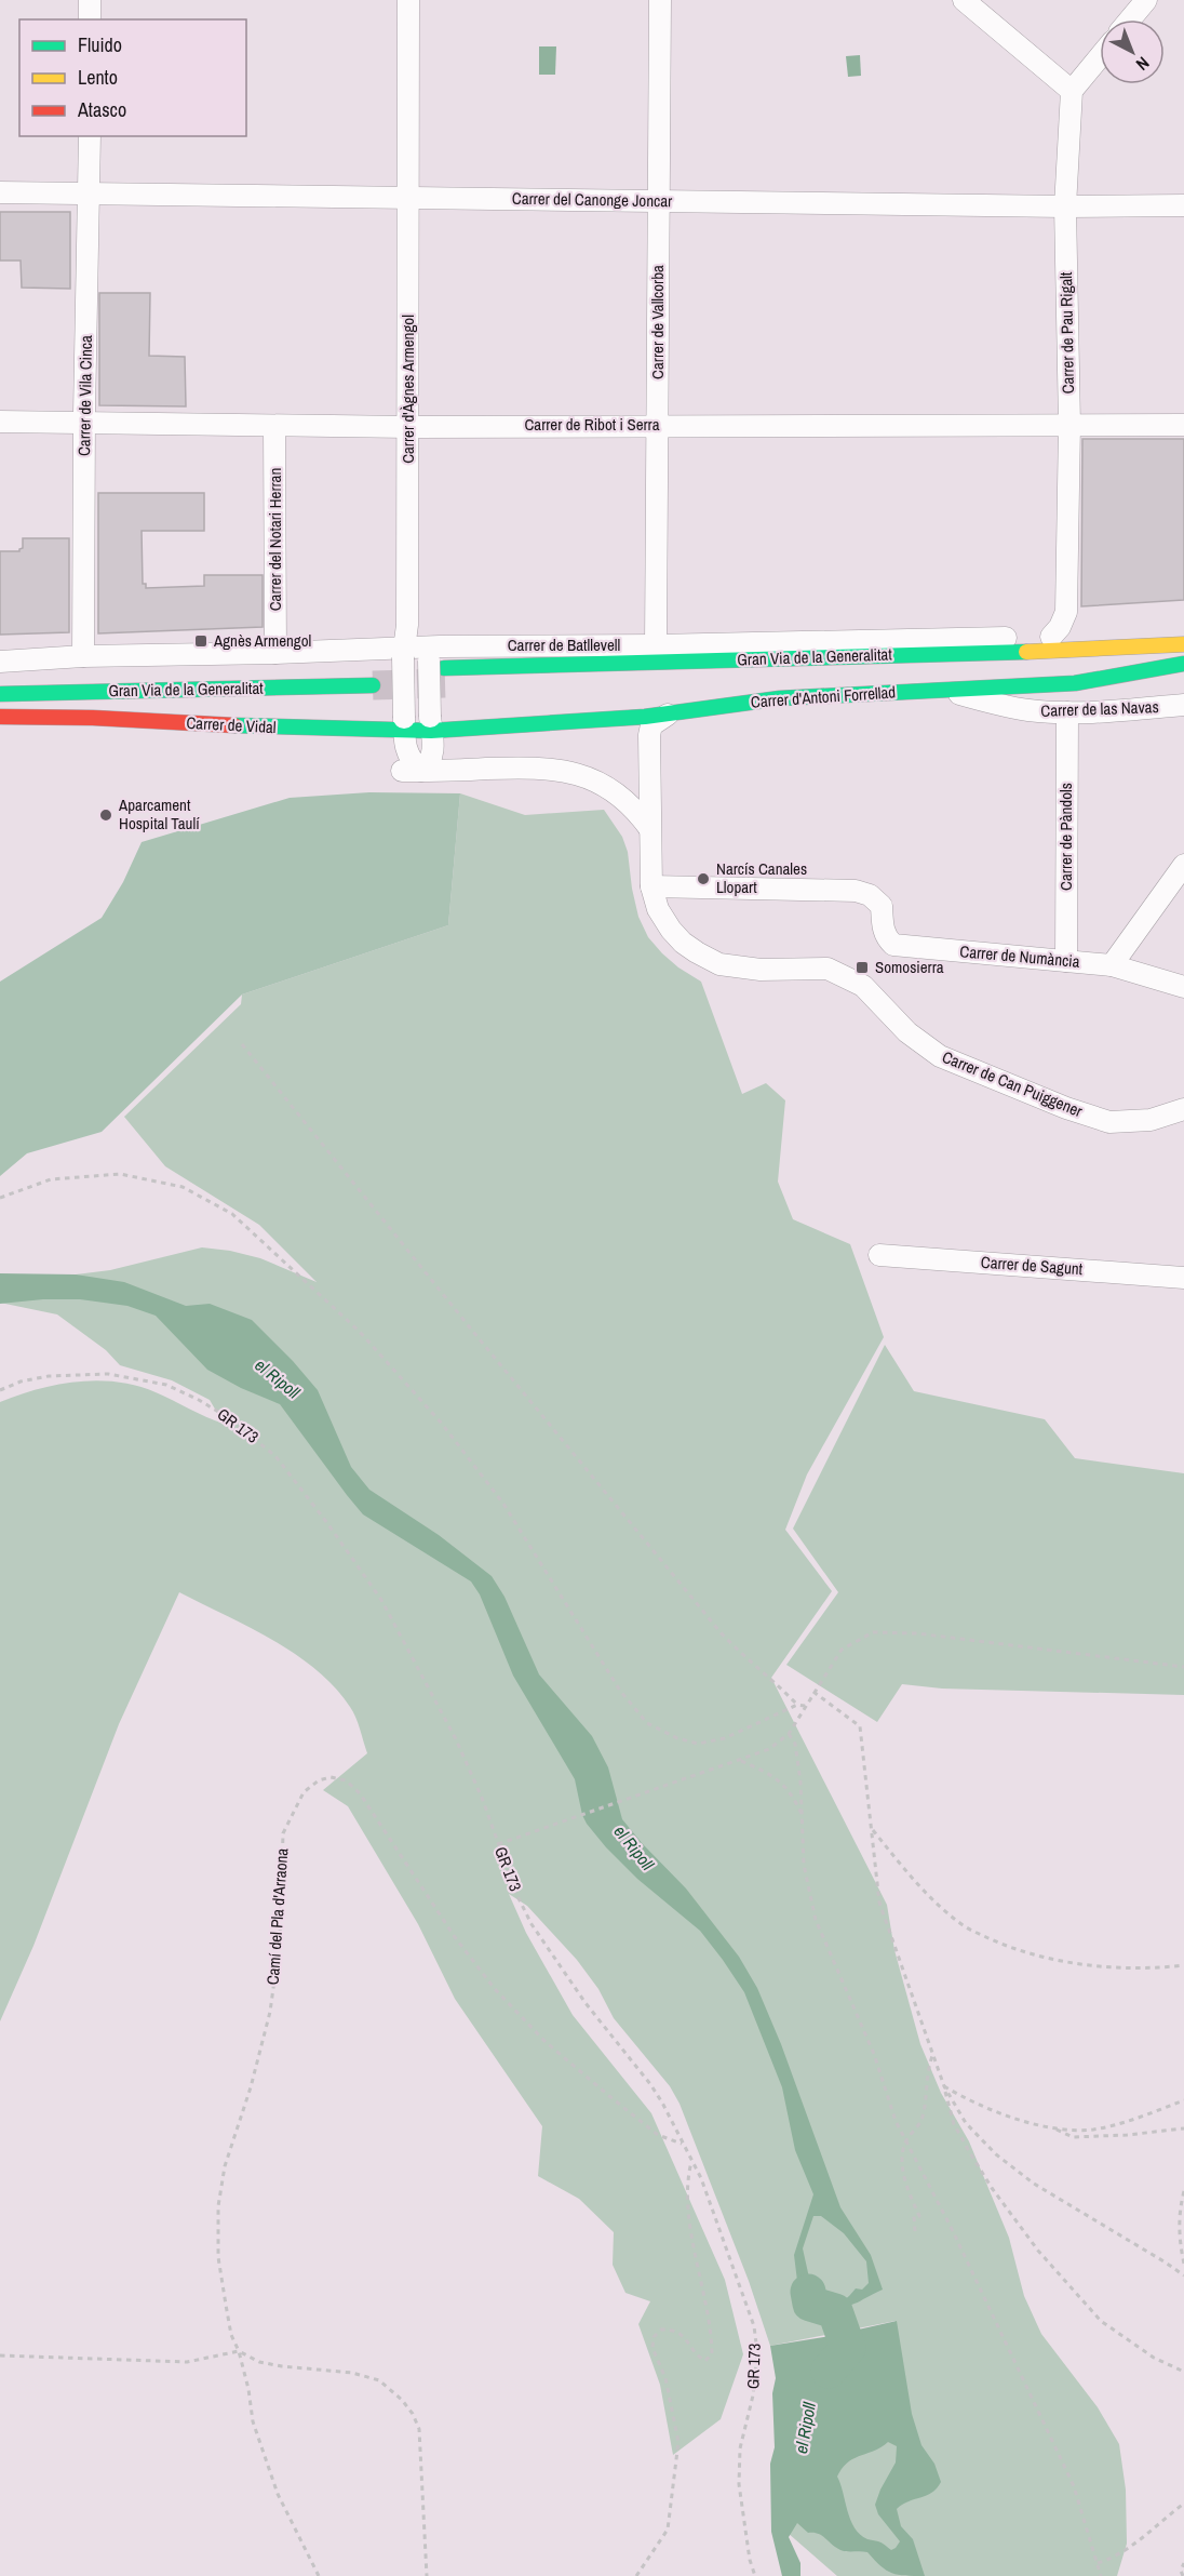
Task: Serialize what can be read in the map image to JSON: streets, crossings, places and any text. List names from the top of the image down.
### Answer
{
  "streets": {
    "street": [
      "Carrer del Canonge Joncar",
      "Carrer de Vallcorba",
      "Carrer de Pau Rigalt",
      "Carrer d'Àgnes Armengol",
      "Carrer de Vila Cinca",
      "Carrer de Ribot i Serra",
      "Carrer del Notari Herran",
      "Carrer de Batllevell",
      "Gran Via de la Generalitat",
      "Carrer d'Antoni Forrellad",
      "Carrer de las Navas",
      "Carrer de Vidal",
      "Carrer de Pàndols",
      "Carrer de Numància",
      "Carrer de Can Puiggener",
      "Carrer de Sagunt"
    ],
    "path": ["GR 173", "Camí del Pla d'Arraona"]
  },
  "crossings": [
    ["Carrer del Canonge Joncar", "Carrer de Vallcorba"],
    ["Carrer del Canonge Joncar", "Carrer de Pau Rigalt"],
    ["Carrer del Canonge Joncar", "Carrer d'Àgnes Armengol"],
    ["Carrer del Canonge Joncar", "Carrer de Vila Cinca"],
    ["Carrer de Vallcorba", "Carrer de Ribot i Serra"],
    ["Carrer de Vallcorba", "Carrer de Batllevell"],
    ["Carrer de Pau Rigalt", "Carrer de Ribot i Serra"],
    ["Carrer de Pau Rigalt", "Carrer de Batllevell"],
    ["Carrer d'Àgnes Armengol", "Carrer de Ribot i Serra"],
    ["Carrer d'Àgnes Armengol", "Carrer de Batllevell"],
    ["Carrer d'Àgnes Armengol", "Carrer de Vidal"],
    ["Carrer de Vila Cinca", "Carrer de Ribot i Serra"],
    ["Carrer de Vila Cinca", "Carrer de Batllevell"],
    ["Carrer de Ribot i Serra", "Carrer del Notari Herran"],
    ["Carrer del Notari Herran", "Carrer de Batllevell"],
    ["Carrer de Batllevell", "Gran Via de la Generalitat"],
    ["Gran Via de la Generalitat", "Carrer d'Antoni Forrellad"],
    ["Carrer d'Antoni Forrellad", "Carrer de las Navas"],
    ["Carrer d'Antoni Forrellad", "Carrer de Vidal"],
    ["Carrer de las Navas", "Carrer de Pàndols"],
    ["Carrer de Pàndols", "Carrer de Numància"],
    ["Carrer de Numància", "Carrer de Can Puiggener"],
    ["GR 173", "Camí del Pla d'Arraona"]
  ],
  "water": ["el Ripoll"],
  "places": {
    "transit": ["Agnès Armengol", "Somosierra"],
    "other": ["Aparcament Hospital Taulí", "Narcís Canales Llopart"]
  },
  "legend": ["Fluido", "Lento", "Atasco"],
  "north": "bottom right"
}
